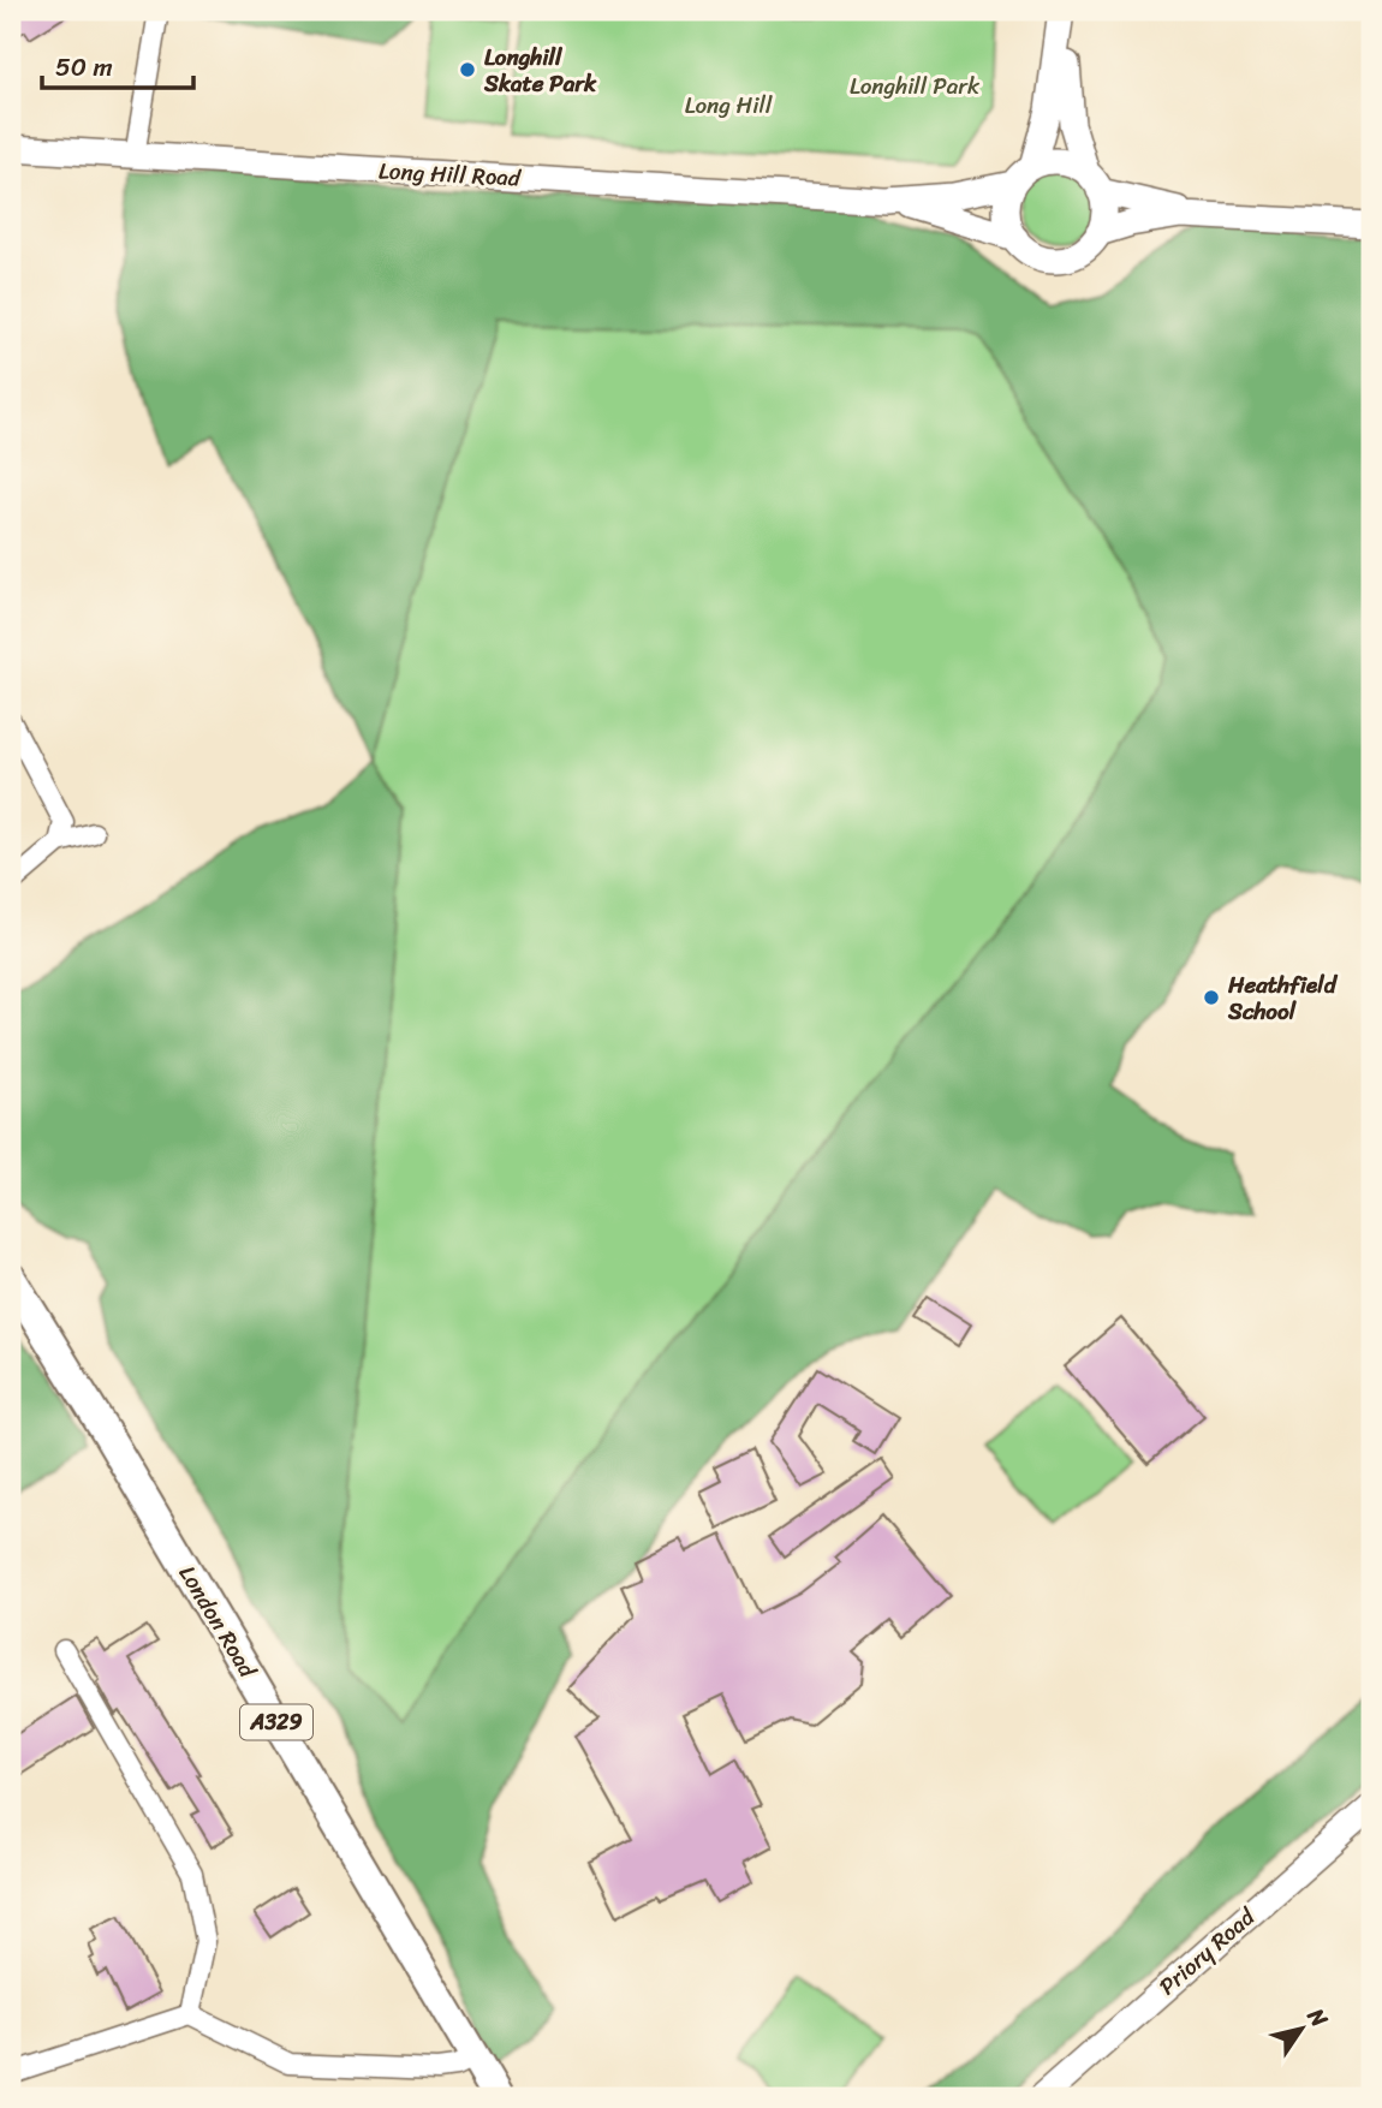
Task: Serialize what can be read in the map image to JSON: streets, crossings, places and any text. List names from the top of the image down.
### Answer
{
  "streets": {
    "main road": ["London Road", "A329"],
    "street": ["Long Hill Road", "Priory Road"]
  },
  "parks": ["Longhill Park", "Long Hill"],
  "places": ["Longhill Skate Park", "Heathfield School"],
  "scale_bar": "50 m",
  "north": "top right"
}
